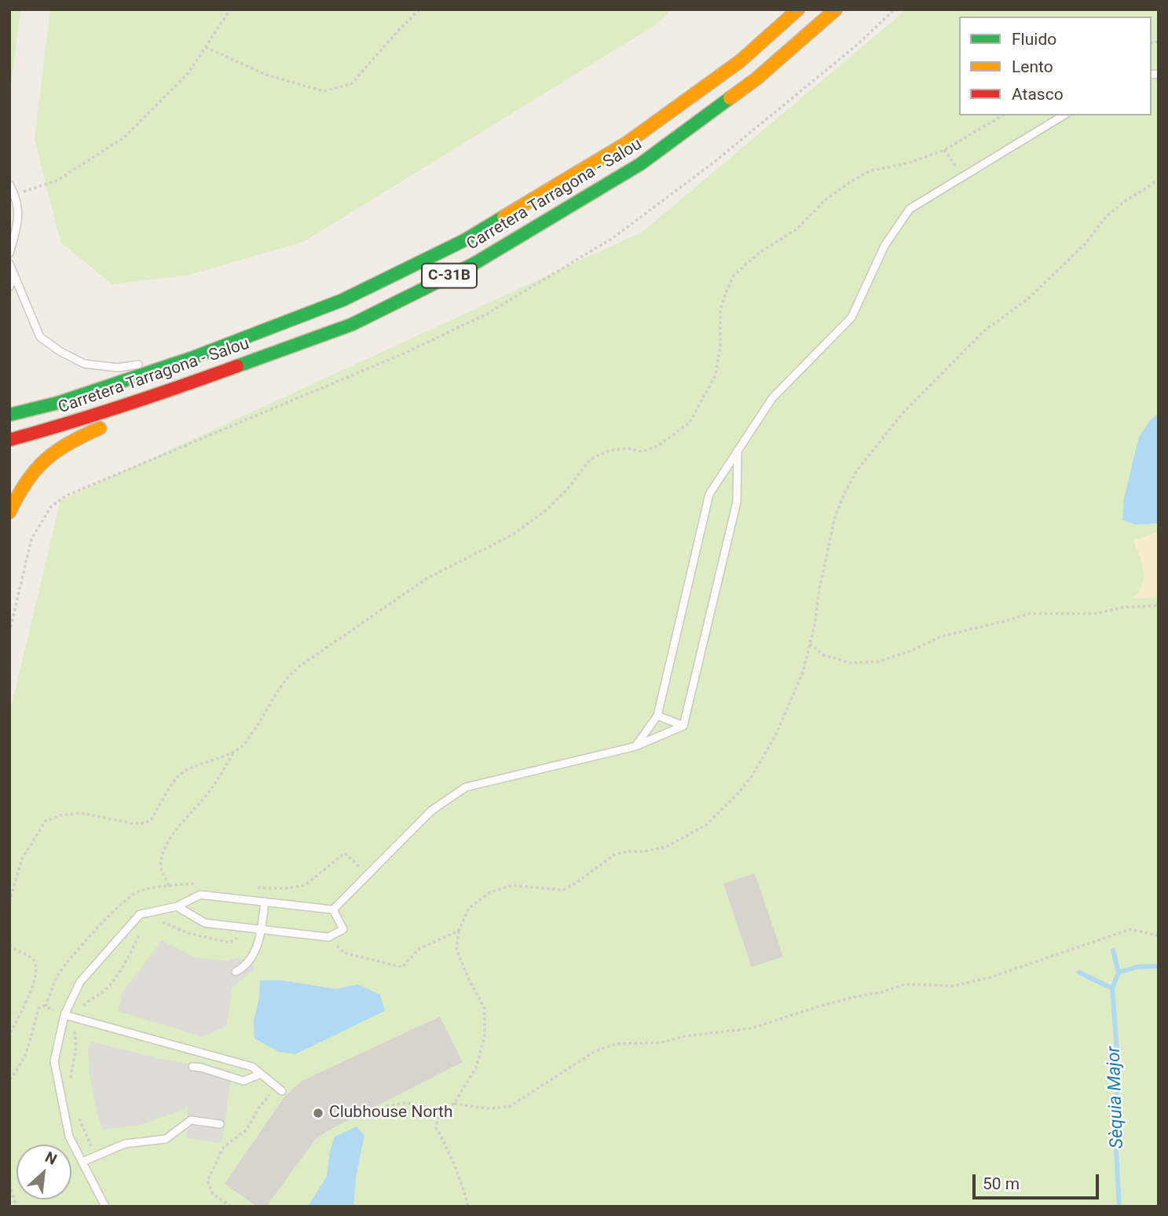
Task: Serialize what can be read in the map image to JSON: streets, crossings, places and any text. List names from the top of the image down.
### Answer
{
  "streets": {
    "highway": ["Carretera Tarragona - Salou", "C-31B"]
  },
  "water": ["Sèquia Major"],
  "places": ["Clubhouse North"],
  "legend": ["Fluido", "Lento", "Atasco"],
  "scale_bar": "50 m",
  "north": "top right"
}
